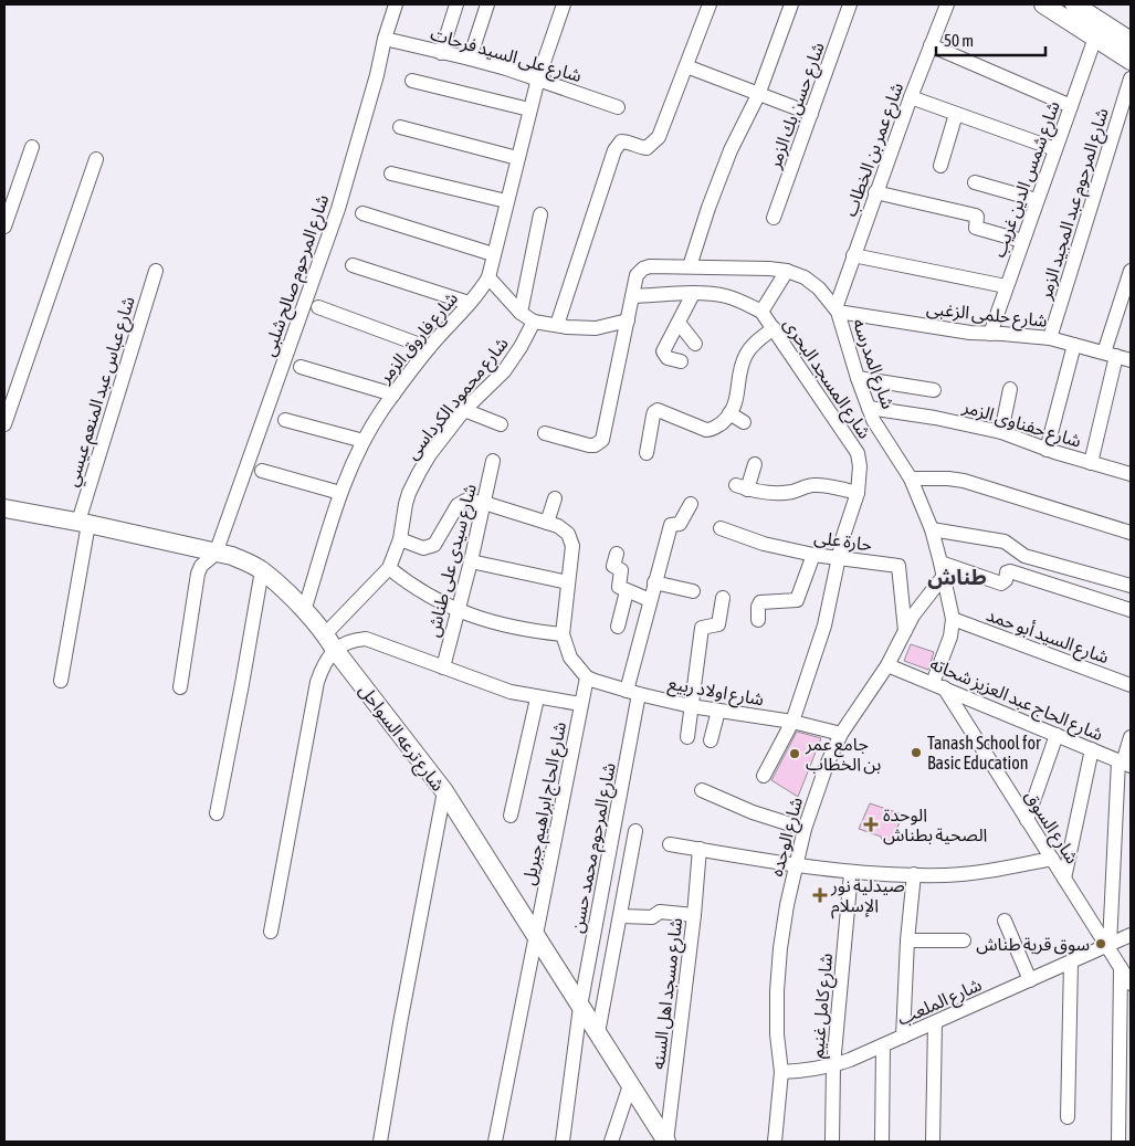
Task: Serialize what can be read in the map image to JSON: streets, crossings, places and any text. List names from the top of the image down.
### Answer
{
  "streets": {
    "main road": ["شارع ترعه السواحل"],
    "street": [
      "شارع على السيد فرحات",
      "شارع حسن بك الزمر",
      "شارع عمر بن الخطاب",
      "شارع شمس الدين غريب",
      "شارع المرحوم عبد المجيد الزمر",
      "شارع المرحوم صالح شلبى",
      "شارع حلمى الزغبى",
      "شارع فاروق الزمر",
      "شارع المدرسه",
      "شارع المسجد البحرى",
      "شارع عباس عبد المنعم عيسي",
      "شارع محمود الكرداسى",
      "شارع حفناوى الزمر",
      "حارة على",
      "شارع سيدى على طناش",
      "شارع السيد أبو حمد",
      "شارع اولاد ربيع",
      "شارع الحاج عبد العزيز شحاته",
      "شارع الحاج ابراهيم جبريل",
      "شارع السوق",
      "شارع الوحده",
      "شارع المرحوم محمد حسن",
      "شارع مسجد اهل السنه",
      "شارع الملعب",
      "شارع كامل غنيم"
    ]
  },
  "crossings": [
    ["شارع على السيد فرحات", "شارع المرحوم صالح شلبى"],
    ["شارع على السيد فرحات", "شارع فاروق الزمر"],
    ["شارع عمر بن الخطاب", "شارع حلمى الزغبى"],
    ["شارع عمر بن الخطاب", "شارع المدرسه"],
    ["شارع شمس الدين غريب", "شارع حلمى الزغبى"],
    ["شارع المرحوم عبد المجيد الزمر", "شارع حلمى الزغبى"],
    ["شارع المرحوم صالح شلبى", "شارع ترعه السواحل"],
    ["شارع حلمى الزغبى", "شارع المدرسه"],
    ["شارع فاروق الزمر", "شارع ترعه السواحل"],
    ["شارع المدرسه", "شارع المسجد البحرى"],
    ["شارع المدرسه", "شارع حفناوى الزمر"],
    ["شارع المدرسه", "شارع السيد أبو حمد"],
    ["شارع المدرسه", "شارع الوحده"],
    ["شارع المسجد البحرى", "حارة على"],
    ["شارع المسجد البحرى", "شارع اولاد ربيع"],
    ["شارع عباس عبد المنعم عيسي", "شارع ترعه السواحل"],
    ["شارع محمود الكرداسى", "شارع ترعه السواحل"],
    ["حارة على", "شارع الوحده"],
    ["شارع اولاد ربيع", "شارع الحاج ابراهيم جبريل"],
    ["شارع اولاد ربيع", "شارع الوحده"],
    ["شارع اولاد ربيع", "شارع المرحوم محمد حسن"],
    ["شارع الحاج عبد العزيز شحاته", "شارع السوق"],
    ["شارع الحاج عبد العزيز شحاته", "شارع الوحده"],
    ["شارع ترعه السواحل", "شارع الحاج ابراهيم جبريل"],
    ["شارع ترعه السواحل", "شارع المرحوم محمد حسن"],
    ["شارع ترعه السواحل", "شارع مسجد اهل السنه"],
    ["شارع السوق", "شارع الملعب"],
    ["شارع الوحده", "شارع الملعب"],
    ["شارع الملعب", "شارع كامل غنيم"]
  ],
  "districts": ["طناش"],
  "places": {
    "other": ["Tanash School for Basic Education", "جامع عمر بن الخطاب", "سوق قرية طناش"],
    "health": ["الوحدة الصحية بطناش", "صيدلية نور الإسلام"]
  },
  "scale_bar": "50 m"
}
